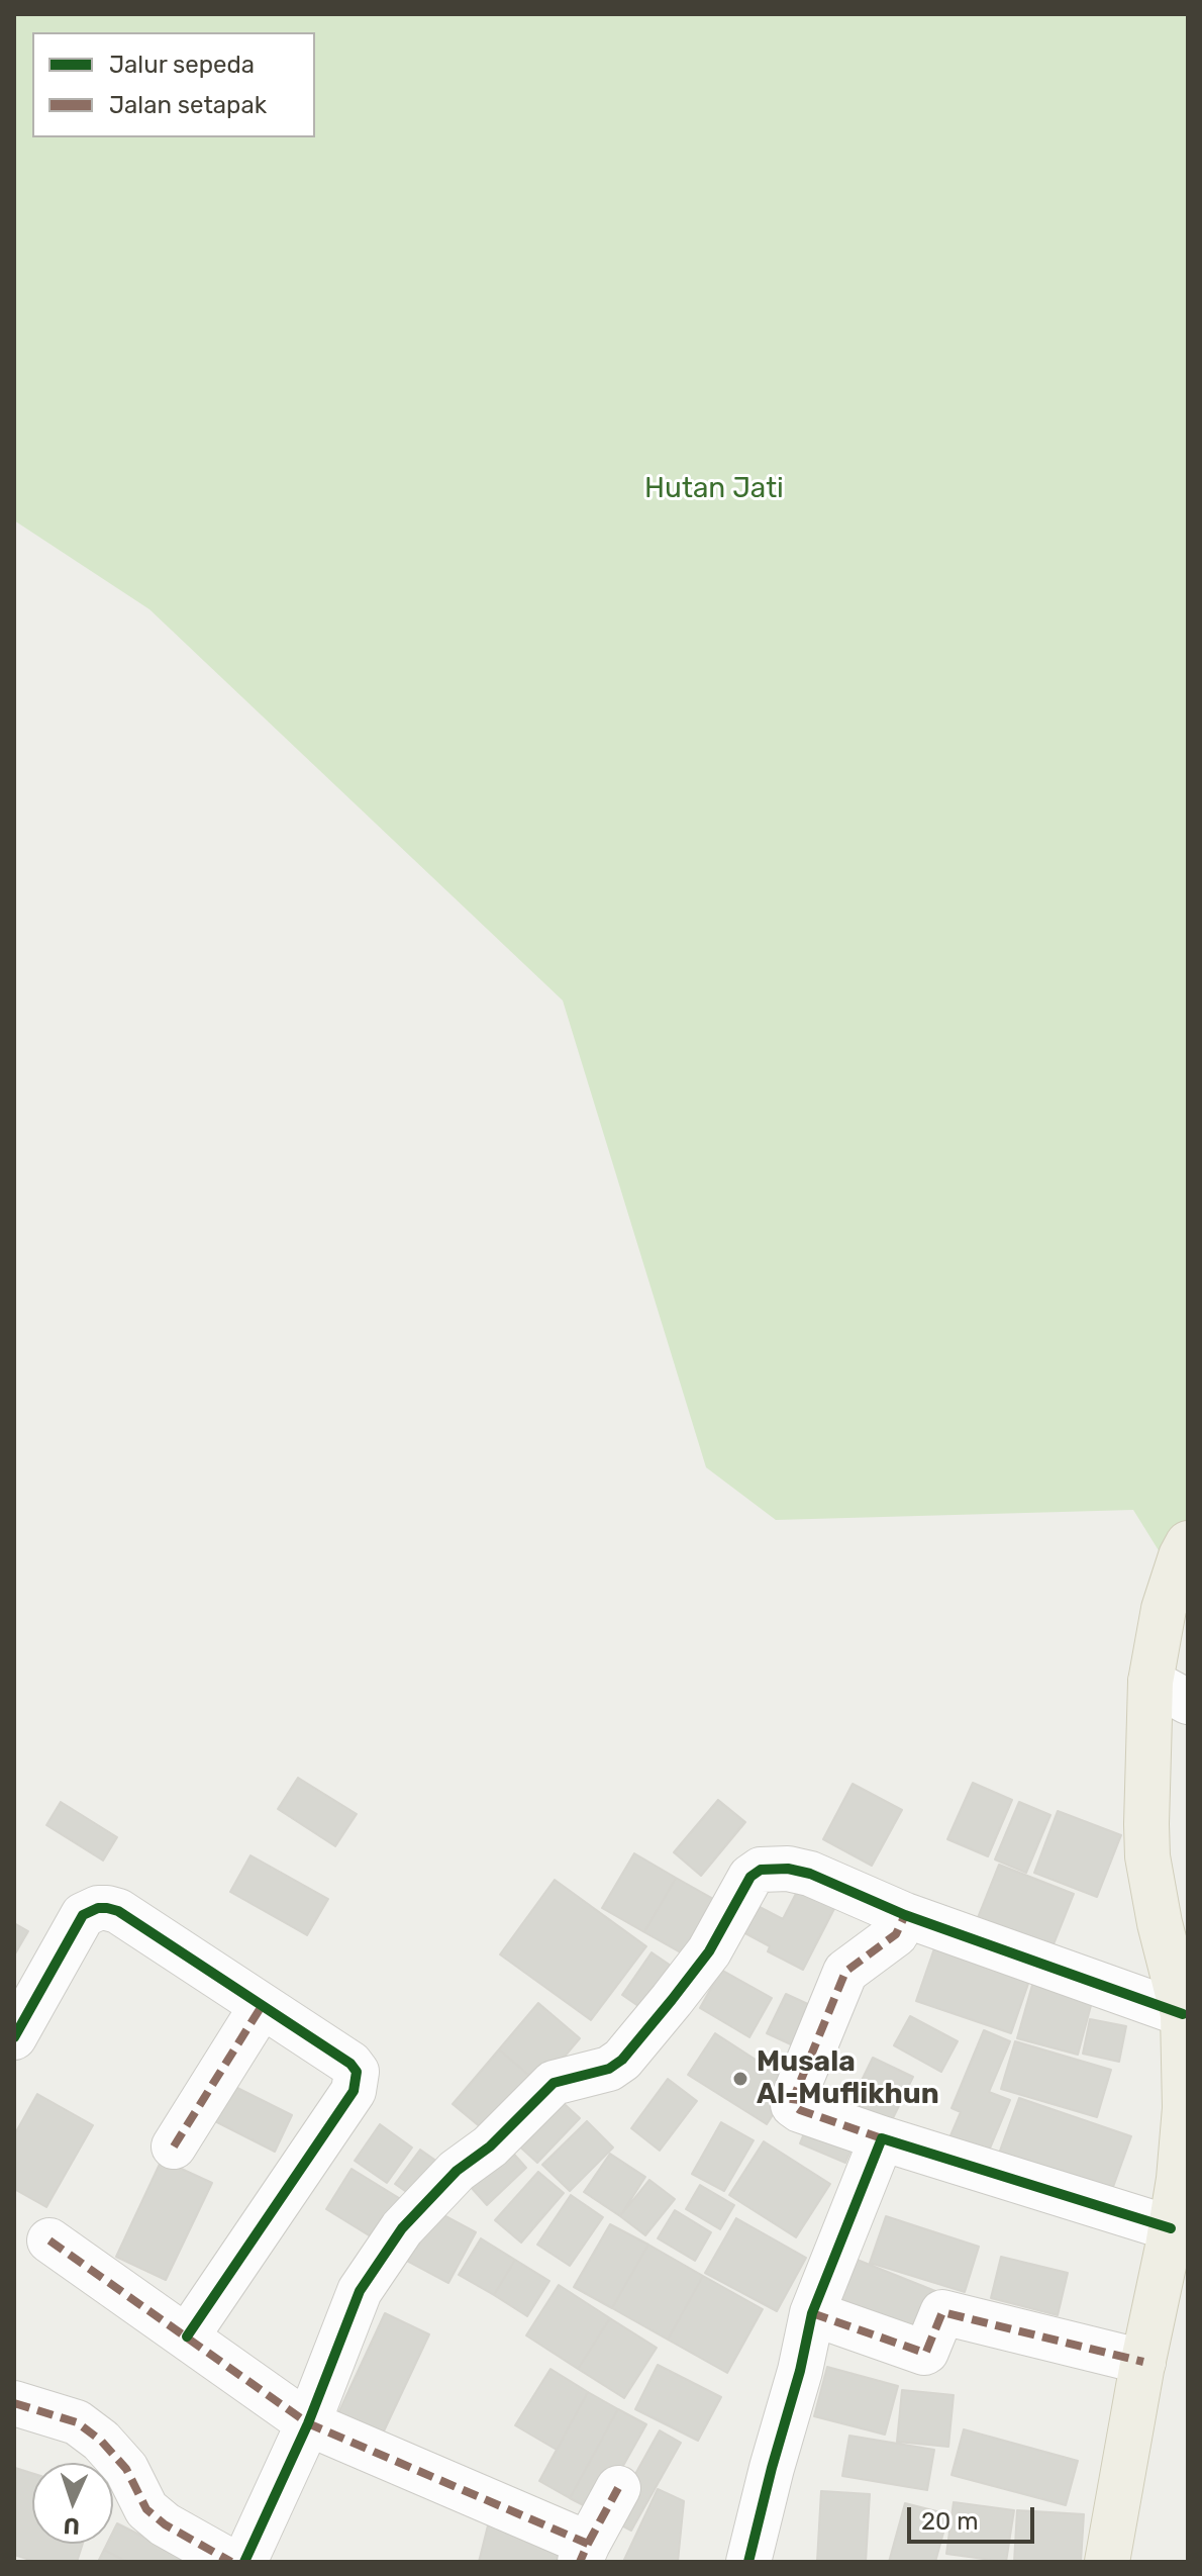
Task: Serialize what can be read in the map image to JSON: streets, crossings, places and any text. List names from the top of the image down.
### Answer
{
  "parks": ["Hutan Jati"],
  "places": ["Musala Al-Muflikhun"],
  "legend": ["Jalur sepeda", "Jalan setapak"],
  "scale_bar": "20 m",
  "north": "bottom"
}
